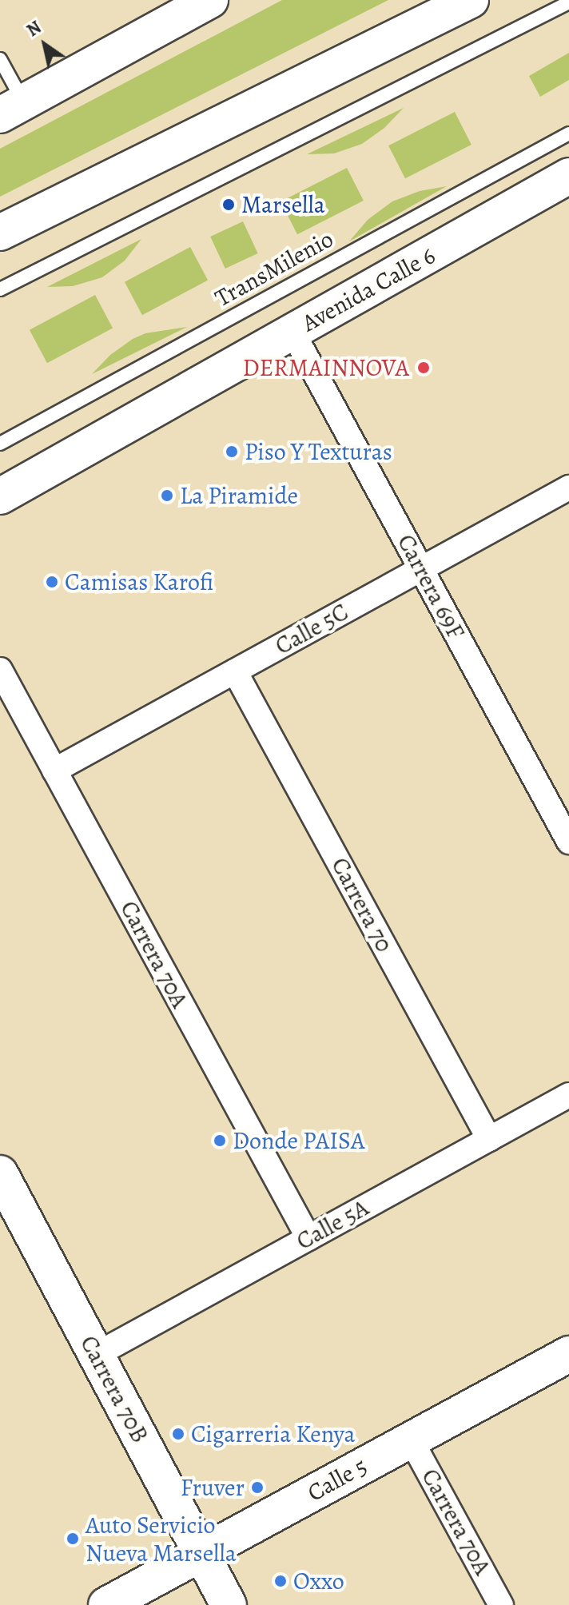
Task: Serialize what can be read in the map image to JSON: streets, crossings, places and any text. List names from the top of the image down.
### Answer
{
  "streets": {
    "main road": ["Avenida Calle 6", "Carrera 70B", "Calle 5"],
    "street": [
      "Carrera 69F",
      "Calle 5C",
      "Carrera 70",
      "Carrera 70A",
      "Calle 5A"
    ],
    "lane": ["TransMilenio"]
  },
  "crossings": [
    ["Avenida Calle 6", "Carrera 69F"],
    ["Carrera 69F", "Calle 5C"],
    ["Calle 5C", "Carrera 70"],
    ["Calle 5C", "Carrera 70A"],
    ["Carrera 70", "Calle 5A"],
    ["Carrera 70A", "Calle 5A"],
    ["Carrera 70A", "Calle 5"],
    ["Calle 5A", "Carrera 70B"],
    ["Carrera 70B", "Calle 5"]
  ],
  "places": [
    "Marsella",
    "DERMAINNOVA",
    "Piso Y Texturas",
    "La Piramide",
    "Camisas Karofi",
    "Donde PAISA",
    "Cigarreria Kenya",
    "Fruver",
    "Auto Servicio Nueva Marsella",
    "Oxxo"
  ],
  "north": "top left"
}
